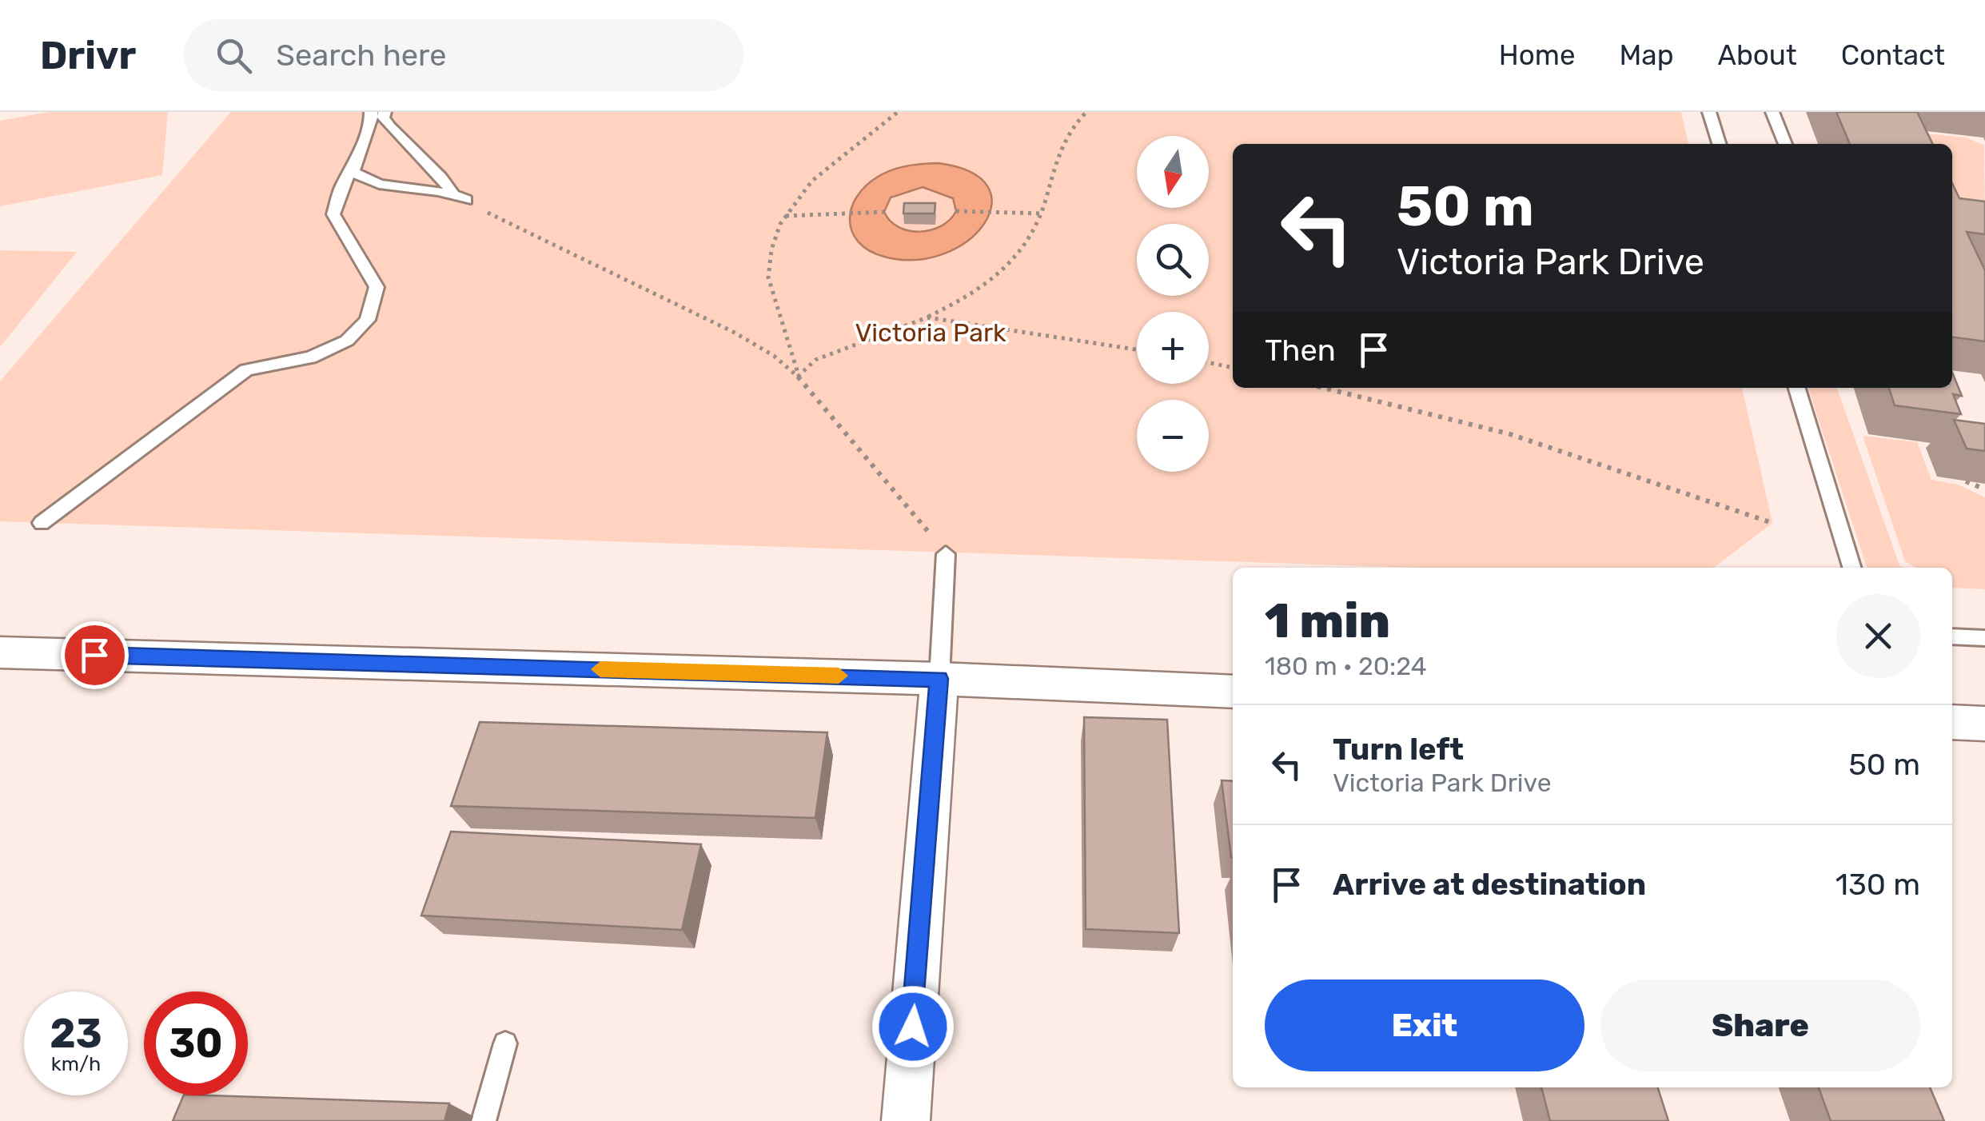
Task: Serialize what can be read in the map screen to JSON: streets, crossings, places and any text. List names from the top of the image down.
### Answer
{
  "parks": ["Victoria Park"],
  "north": "bottom",
  "page": {
    "header": "Drivr",
    "search": "Search here",
    "nav": [
      "Home",
      "Map",
      "About",
      "Contact"
    ],
    "map_buttons": ["+", "−"],
    "turn": ["50 m", "Victoria Park Drive"],
    "then": "Then",
    "heading": ["1 min", "180 m · 20:24"],
    "list": [
      {
        "name": "Turn left",
        "note": "Victoria Park Drive",
        "value": "50 m"
      },
      {
        "name": "Arrive at destination",
        "value": "130 m"
      }
    ],
    "buttons": ["Exit", "Share"],
    "speed": "23 km/h",
    "limit": "30"
  }
}
